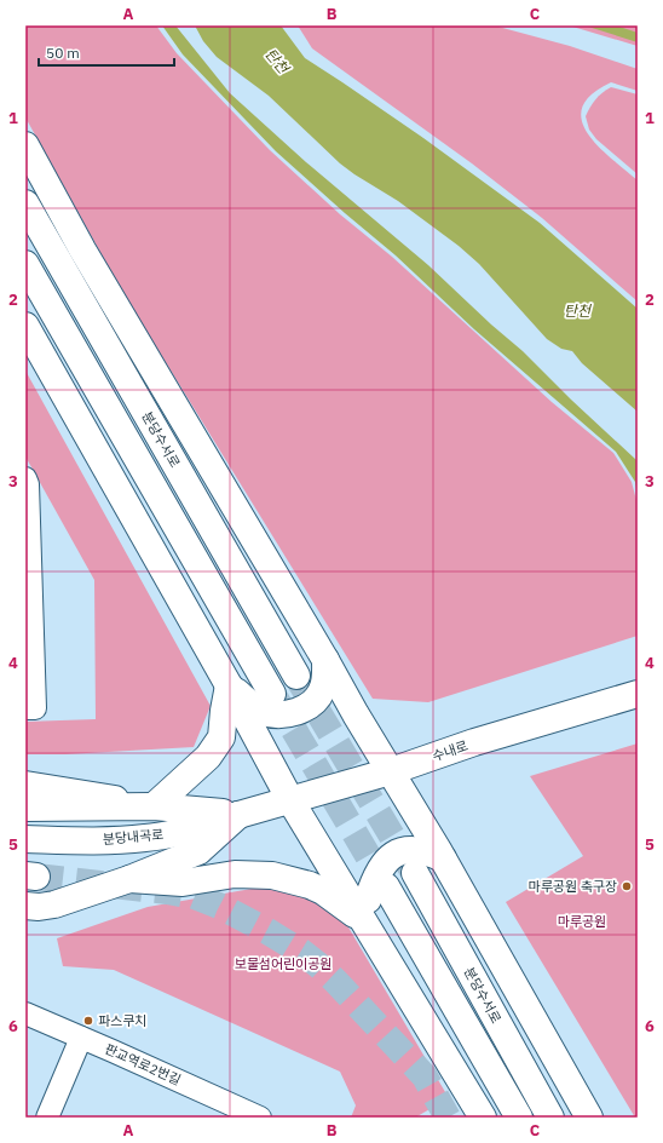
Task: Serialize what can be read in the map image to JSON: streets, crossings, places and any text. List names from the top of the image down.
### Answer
{
  "streets": {
    "main road": ["분당수서로", "수내로", "분당내곡로"],
    "street": ["판교역로2번길"]
  },
  "crossings": [
    ["수내로", "분당내곡로"]
  ],
  "water": ["탄천"],
  "parks": ["마루공원", "보물섬어린이공원"],
  "places": ["마루공원 축구장", "파스쿠치"],
  "scale_bar": "50 m",
  "grid": {
    "columns": ["A", "B", "C"],
    "rows": [
      "1",
      "2",
      "3",
      "4",
      "5",
      "6"
    ]
  }
}
